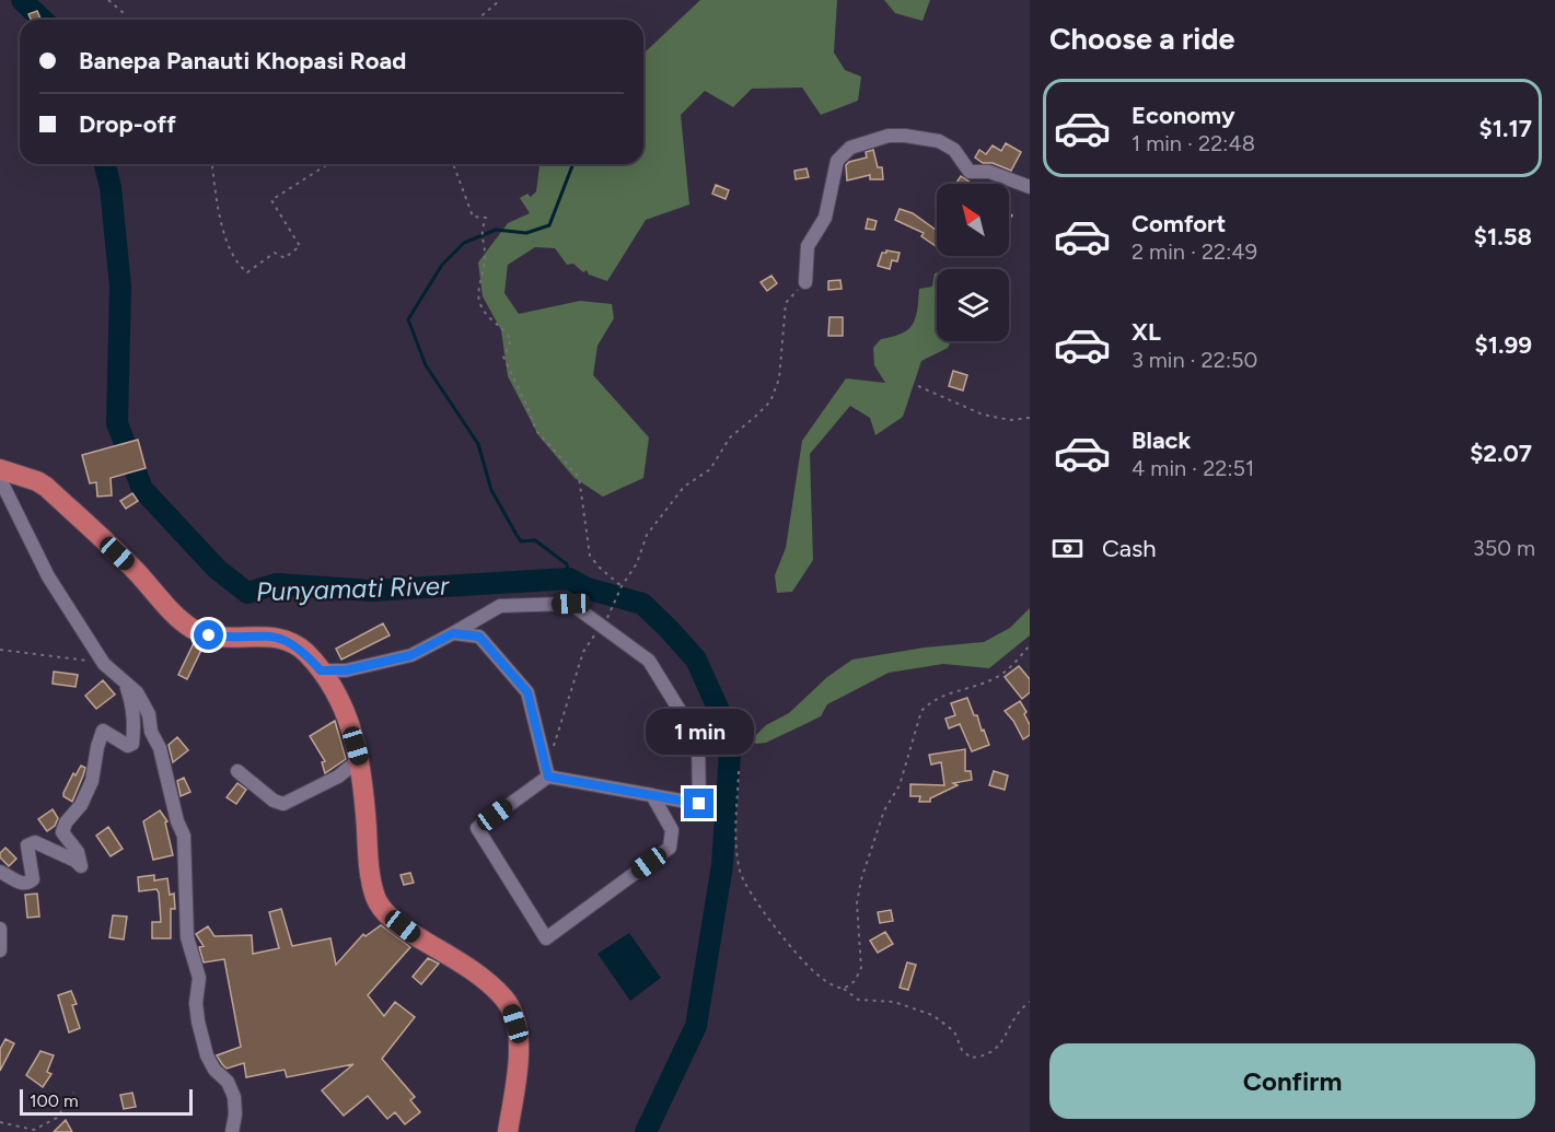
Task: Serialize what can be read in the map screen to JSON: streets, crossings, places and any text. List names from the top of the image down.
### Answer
{
  "water": ["Punyamati River"],
  "scale_bar": "100 m",
  "north": "top left",
  "page": {
    "heading": "Choose a ride",
    "banner": ["Banepa Panauti Khopasi Road", "Drop-off"],
    "list": [
      {
        "name": "Economy",
        "note": "1 min · 22:48",
        "value": "$1.17"
      },
      {
        "name": "Comfort",
        "note": "2 min · 22:49",
        "value": "$1.58"
      },
      {
        "name": "XL",
        "note": "3 min · 22:50",
        "value": "$1.99"
      },
      {
        "name": "Black",
        "note": "4 min · 22:51",
        "value": "$2.07"
      }
    ],
    "pay": ["Cash", "350 m"],
    "bubble": "1 min",
    "buttons": "Confirm",
    "scale": "100 m"
  }
}
